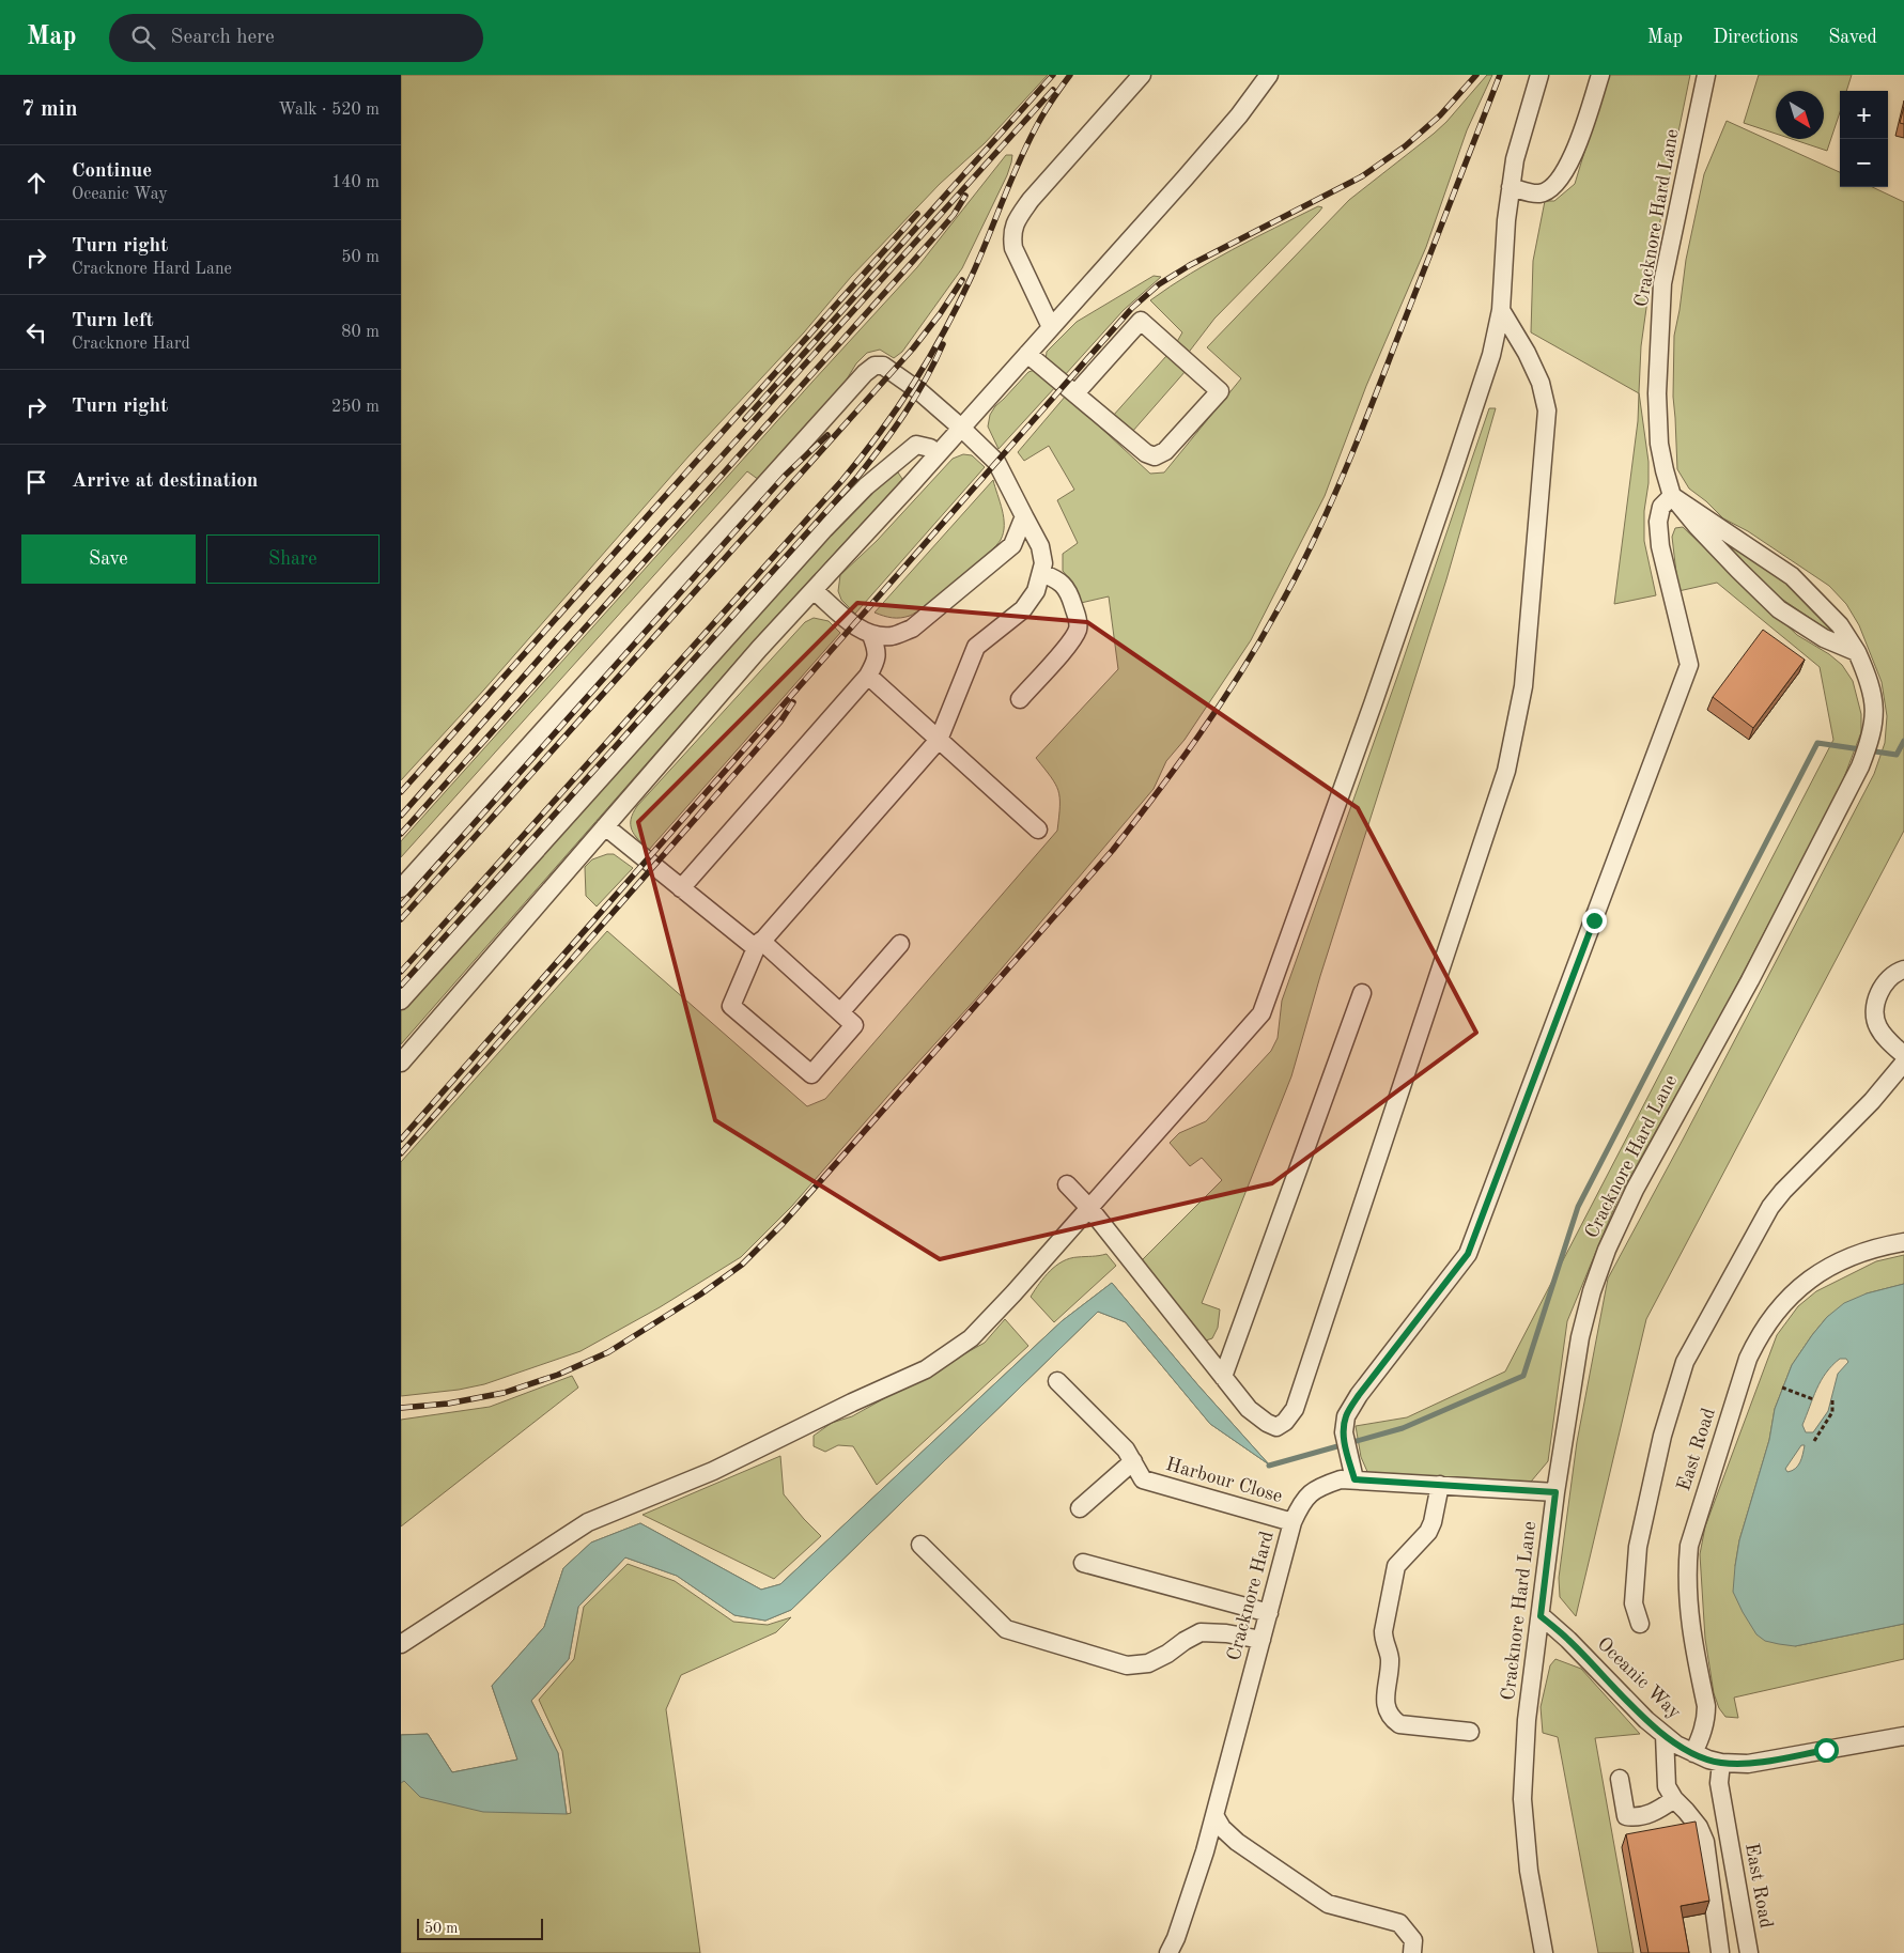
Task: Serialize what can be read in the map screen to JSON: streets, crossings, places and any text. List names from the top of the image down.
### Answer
{
  "streets": {
    "lane": [
      "Cracknore Hard Lane",
      "East Road",
      "Harbour Close",
      "Cracknore Hard",
      "Oceanic Way"
    ]
  },
  "crossings": [
    ["Cracknore Hard Lane", "Cracknore Hard"],
    ["Cracknore Hard Lane", "Oceanic Way"],
    ["East Road", "Oceanic Way"],
    ["Harbour Close", "Cracknore Hard"]
  ],
  "scale_bar": "50 m",
  "north": "bottom right",
  "page": {
    "header": "Map",
    "search": "Search here",
    "nav": ["Map", "Directions", "Saved"],
    "heading": ["7 min", "Walk · 520 m"],
    "map_buttons": ["+", "−"],
    "list": [
      ["Continue", "Oceanic Way", "140 m"],
      ["Turn right", "Cracknore Hard Lane", "50 m"],
      ["Turn left", "Cracknore Hard", "80 m"],
      ["Turn right", "250 m"],
      "Arrive at destination"
    ],
    "buttons": ["Save", "Share"],
    "scale": "50 m"
  }
}
